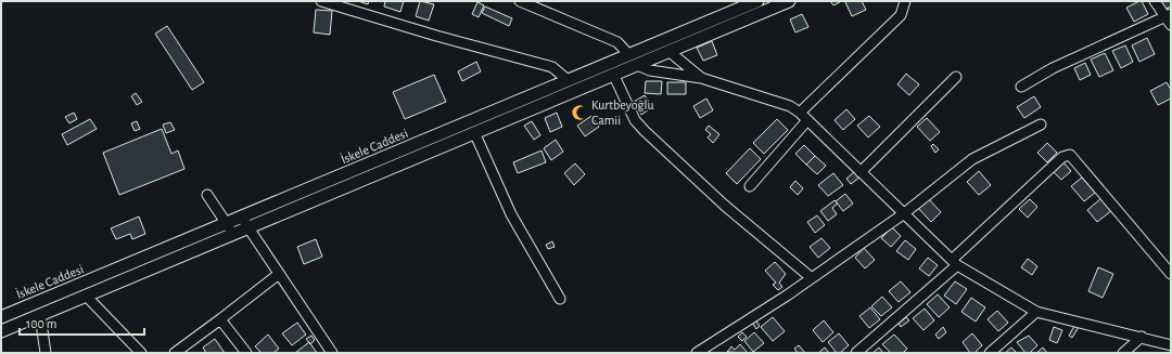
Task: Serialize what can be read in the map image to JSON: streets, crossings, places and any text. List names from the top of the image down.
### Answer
{
  "streets": {
    "main road": ["İskele Caddesi"]
  },
  "places": {
    "mosque": ["Kurtbeyoğlu Camii"]
  },
  "scale_bar": "100 m"
}
